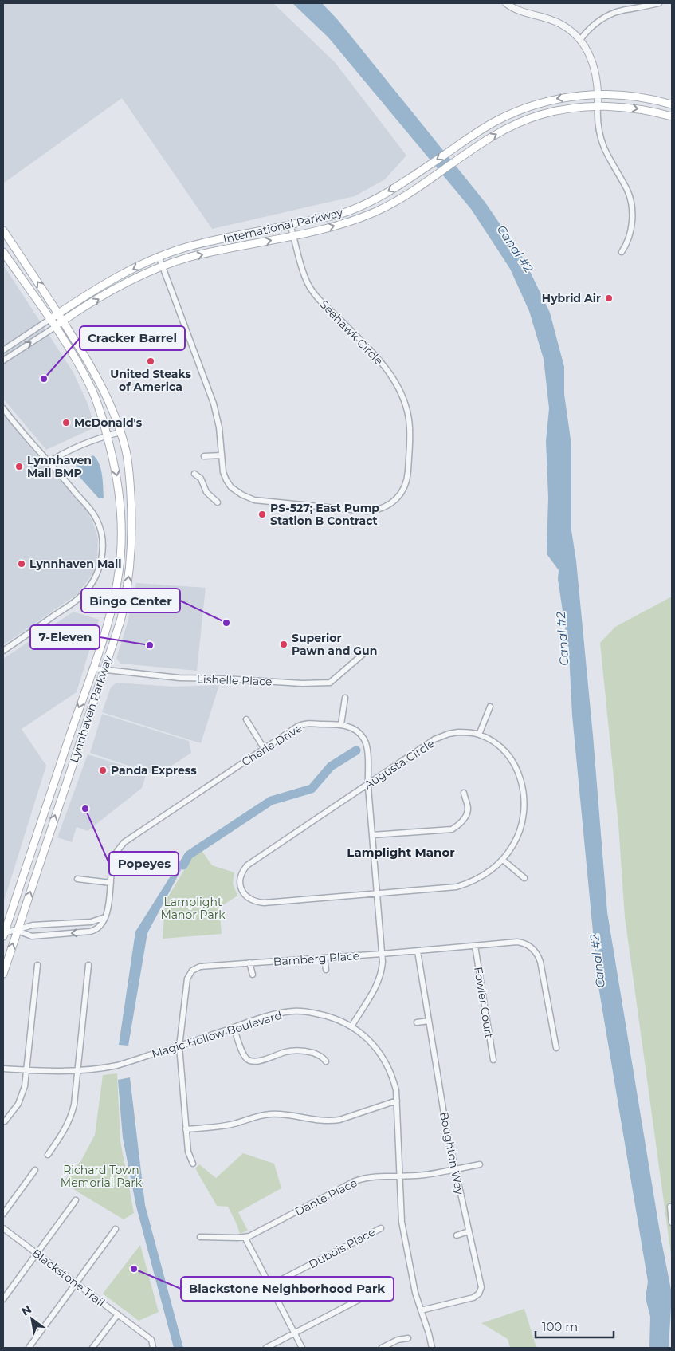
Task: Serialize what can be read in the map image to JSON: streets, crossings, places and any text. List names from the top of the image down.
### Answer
{
  "streets": {
    "main road": ["International Parkway", "Lynnhaven Parkway"],
    "street": [
      "Seahawk Circle",
      "Lishelle Place",
      "Cherie Drive",
      "Augusta Circle",
      "Bamberg Place",
      "Fowler Court",
      "Magic Hollow Boulevard",
      "Boughton Way",
      "Dante Place",
      "Dubois Place",
      "Blackstone Trail"
    ]
  },
  "crossings": [
    ["International Parkway", "Seahawk Circle"],
    ["International Parkway", "Lynnhaven Parkway"],
    ["Lishelle Place", "Lynnhaven Parkway"],
    ["Cherie Drive", "Augusta Circle"],
    ["Cherie Drive", "Bamberg Place"],
    ["Cherie Drive", "Magic Hollow Boulevard"],
    ["Bamberg Place", "Fowler Court"],
    ["Bamberg Place", "Magic Hollow Boulevard"],
    ["Bamberg Place", "Boughton Way"],
    ["Magic Hollow Boulevard", "Boughton Way"],
    ["Magic Hollow Boulevard", "Dante Place"],
    ["Boughton Way", "Dante Place"]
  ],
  "districts": ["Lamplight Manor"],
  "water": ["Canal #2"],
  "parks": ["Lamplight Manor Park", "Richard Town Memorial Park"],
  "places": [
    "Hybrid Air",
    "United Steaks of America",
    "Cracker Barrel",
    "McDonald's",
    "Lynnhaven Mall BMP",
    "PS-527; East Pump Station B Contract",
    "Lynnhaven Mall",
    "Bingo Center",
    "Superior Pawn and Gun",
    "7-Eleven",
    "Panda Express",
    "Popeyes",
    "Blackstone Neighborhood Park"
  ],
  "scale_bar": "100 m",
  "north": "top left"
}
